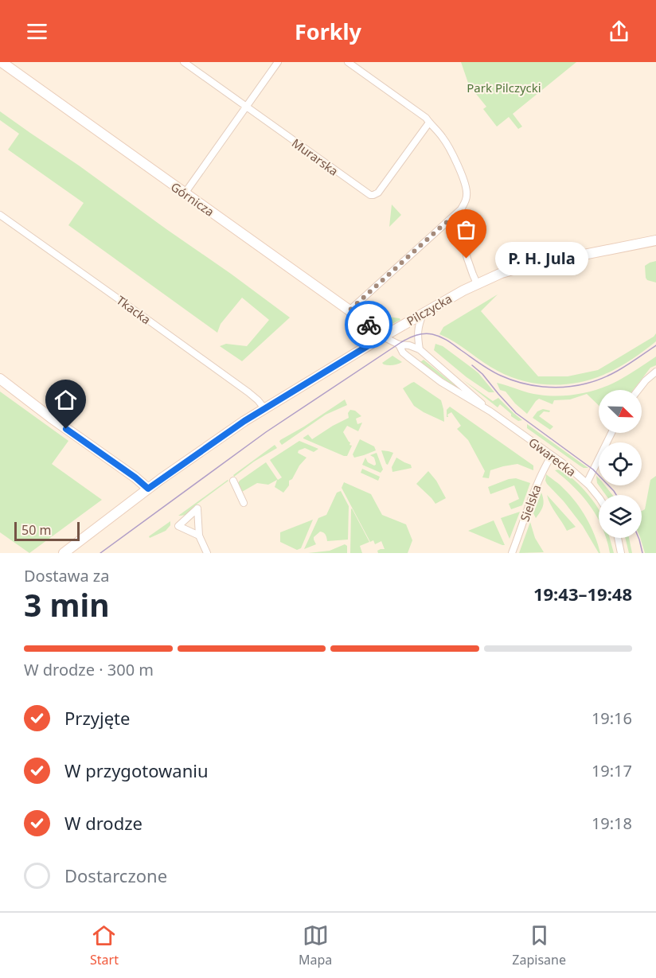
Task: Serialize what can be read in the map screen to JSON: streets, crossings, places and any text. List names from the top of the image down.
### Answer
{
  "streets": {
    "street": [
      "Murarska",
      "Górnicza",
      "Tkacka",
      "Pilczycka",
      "Gwarecka",
      "Sielska"
    ]
  },
  "crossings": [
    ["Górnicza", "Pilczycka"],
    ["Górnicza", "Gwarecka"],
    ["Tkacka", "Pilczycka"],
    ["Pilczycka", "Gwarecka"],
    ["Gwarecka", "Sielska"]
  ],
  "parks": ["Park Pilczycki"],
  "places": ["P. H. Jula"],
  "scale_bar": "50 m",
  "north": "bottom right",
  "page": {
    "header": "Forkly",
    "bubble": "P. H. Jula",
    "scale": "50 m",
    "heading": ["3 min", "Dostawa za", "19:43–19:48"],
    "bar": "W drodze · 300 m",
    "list": [
      ["Przyjęte", "19:16"],
      ["W przygotowaniu", "19:17"],
      ["W drodze", "19:18"],
      "Dostarczone"
    ],
    "tabs": ["Start", "Mapa", "Zapisane"]
  }
}
